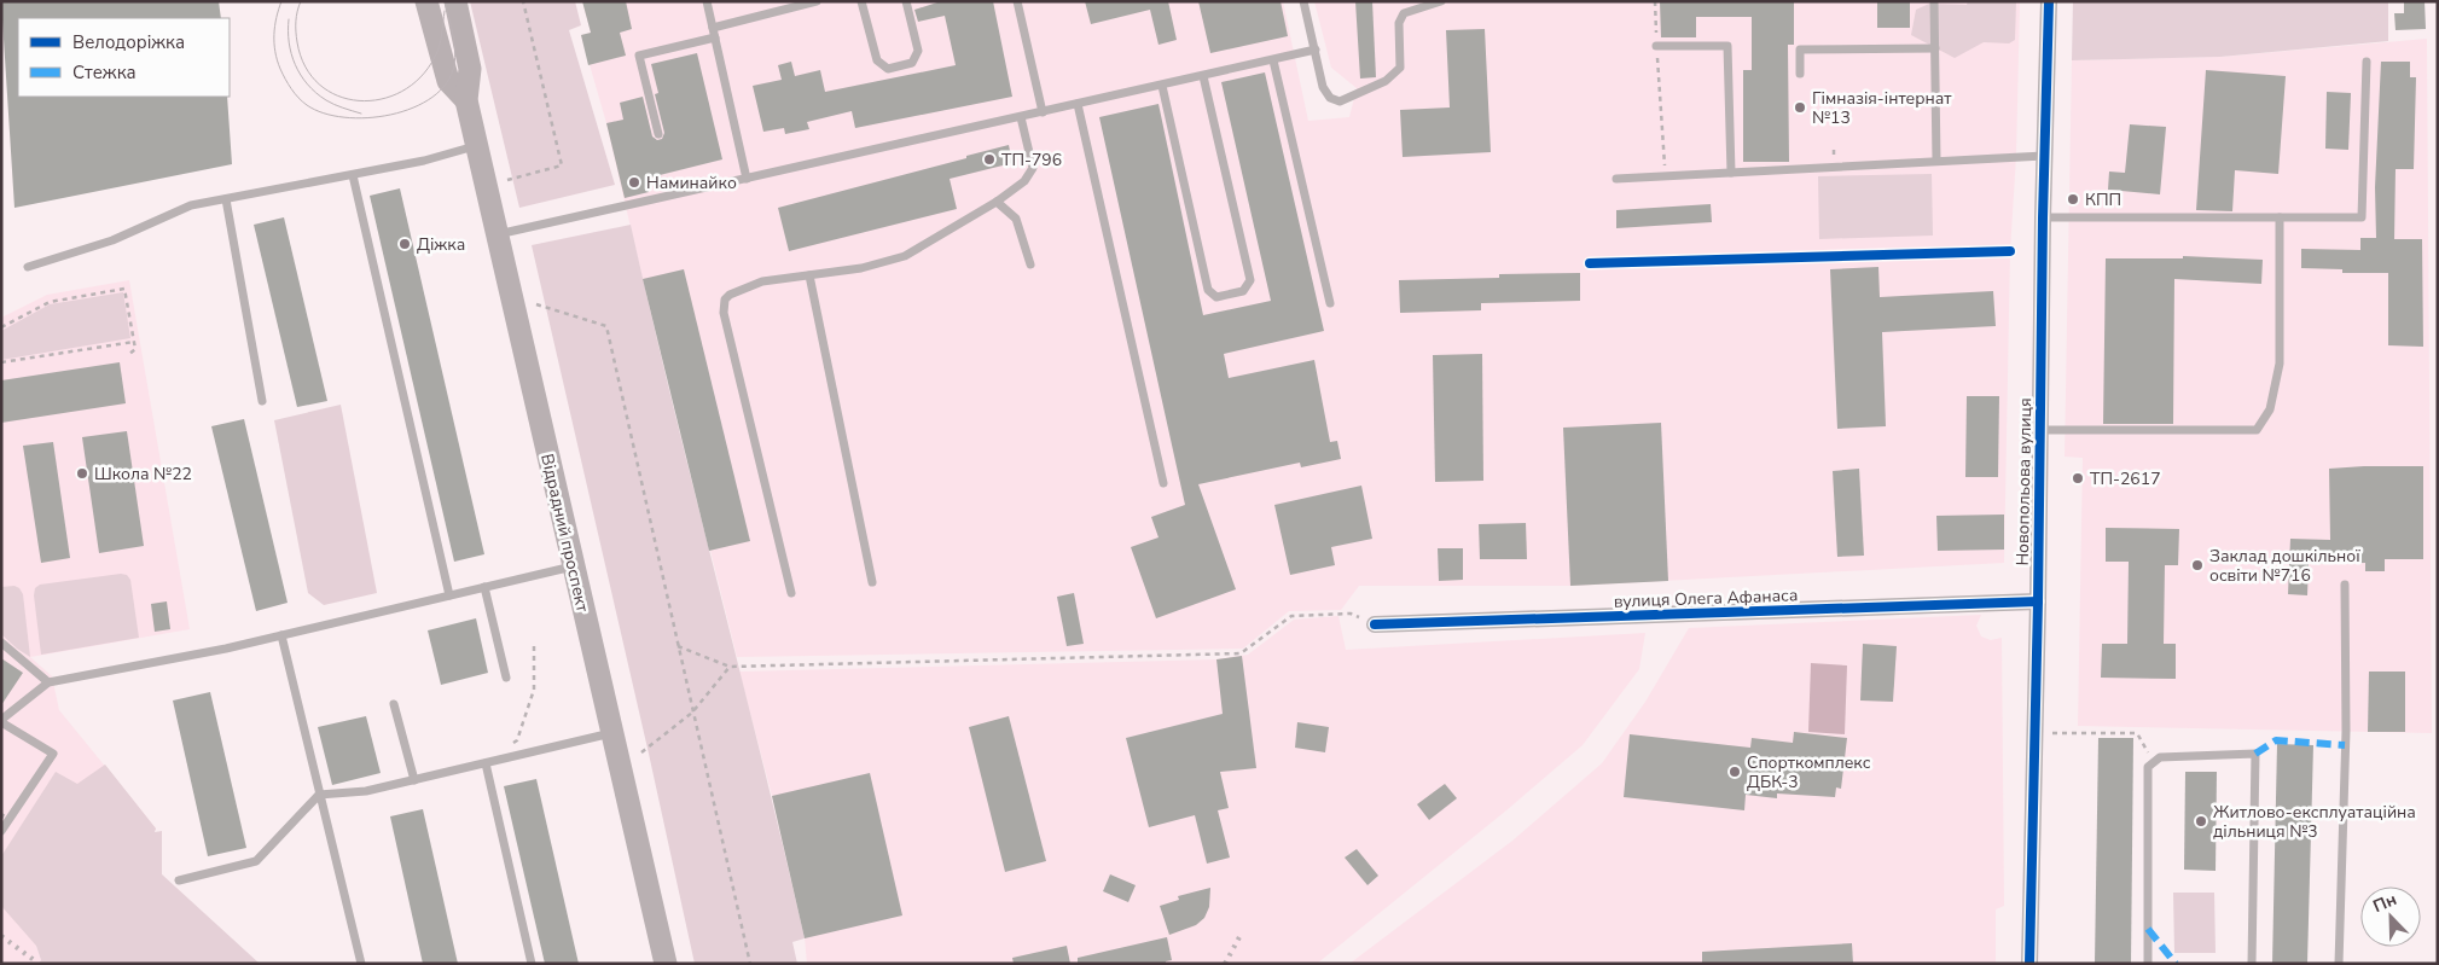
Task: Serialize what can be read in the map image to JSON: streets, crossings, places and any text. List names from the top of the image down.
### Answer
{
  "streets": {
    "main road": ["Відрадний проспект"],
    "street": ["Новопольова вулиця", "вулиця Олега Афанаса"]
  },
  "crossings": [
    ["Новопольова вулиця", "вулиця Олега Афанаса"]
  ],
  "places": [
    "Гімназія-інтернат №13",
    "ТП-796",
    "Наминайко",
    "КПП",
    "Діжка",
    "Школа №22",
    "ТП-2617",
    "Заклад дошкільної освіти №716",
    "Спорткомплекс ДБК-3",
    "Житлово-експлуатаційна дільниця №3"
  ],
  "legend": ["Велодоріжка", "Стежка"],
  "north": "top left"
}
